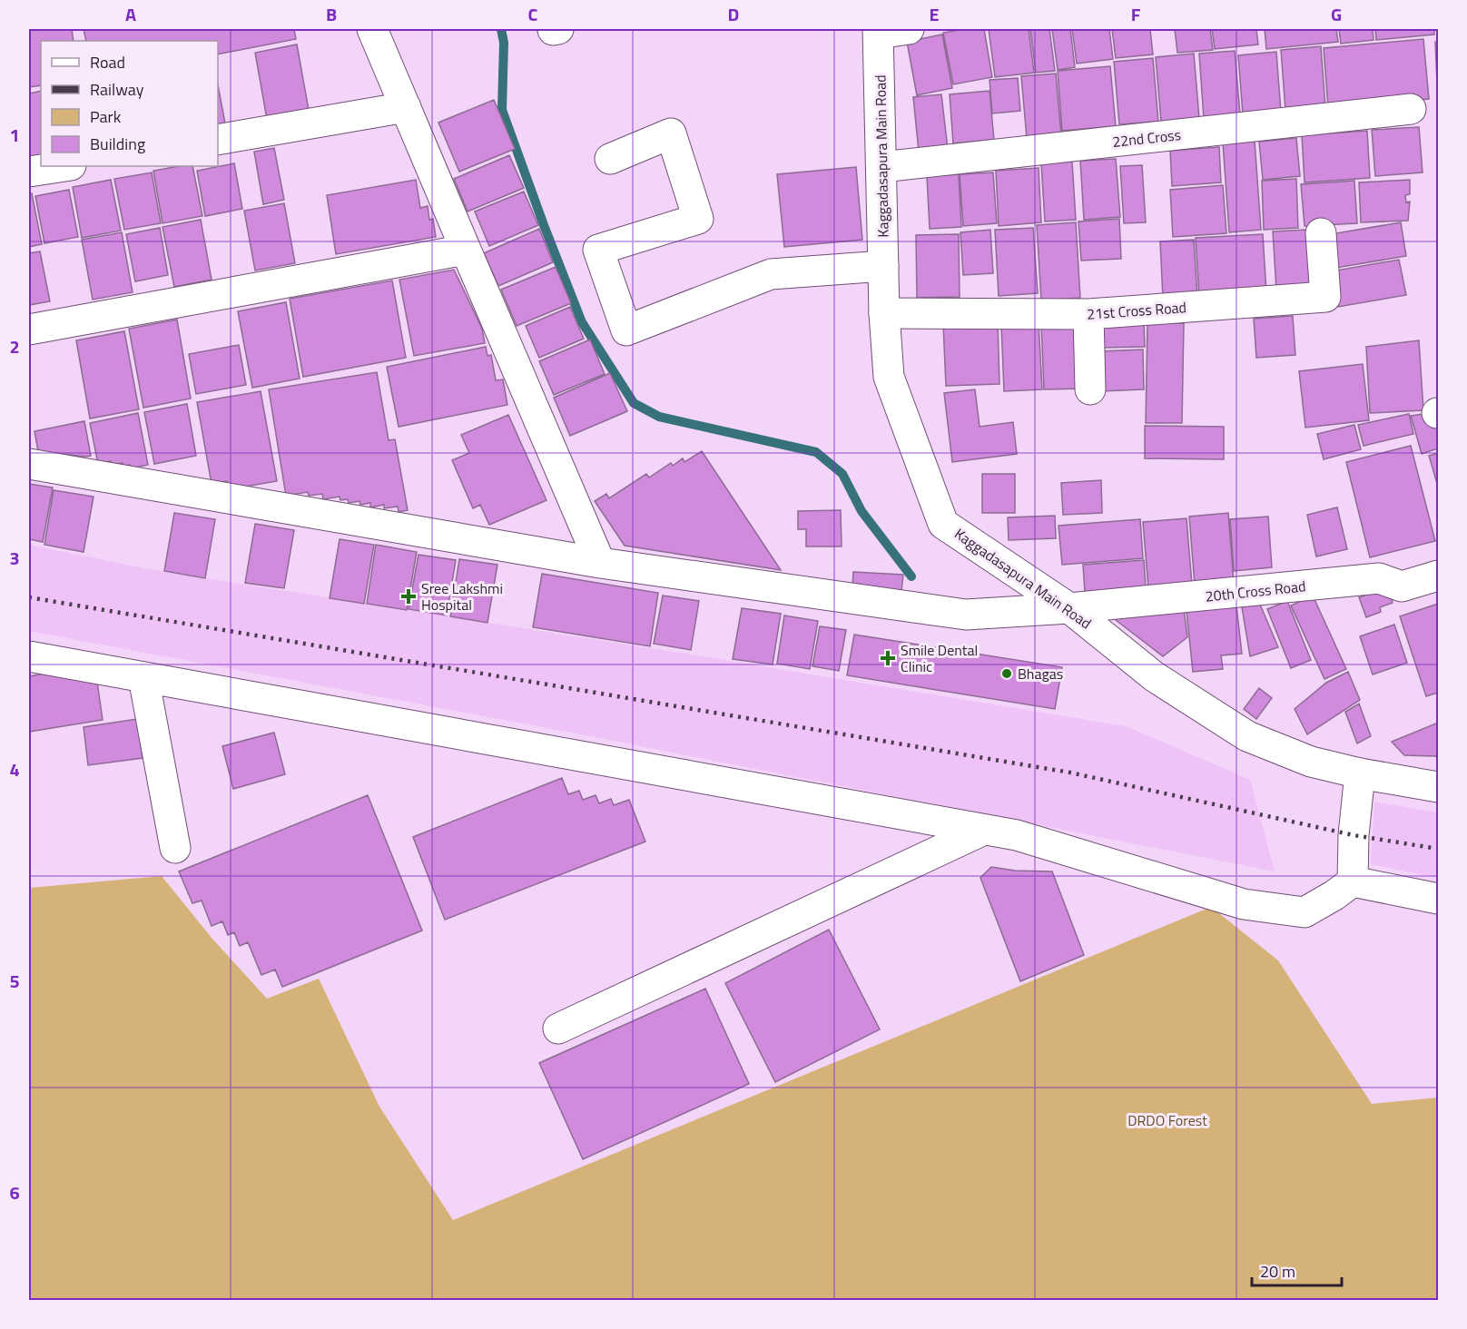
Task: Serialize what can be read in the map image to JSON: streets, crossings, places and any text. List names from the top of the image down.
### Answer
{
  "streets": {
    "street": [
      "22nd Cross",
      "Kaggadasapura Main Road",
      "21st Cross Road",
      "20th Cross Road"
    ]
  },
  "crossings": [
    ["22nd Cross", "Kaggadasapura Main Road"],
    ["Kaggadasapura Main Road", "21st Cross Road"],
    ["Kaggadasapura Main Road", "20th Cross Road"]
  ],
  "parks": ["DRDO Forest"],
  "places": {
    "health": ["Sree Lakshmi Hospital", "Smile Dental Clinic"],
    "other": ["Bhagas"]
  },
  "legend": [
    "Road",
    "Railway",
    "Park",
    "Building"
  ],
  "scale_bar": "20 m",
  "grid": {
    "columns": [
      "A",
      "B",
      "C",
      "D",
      "E",
      "F",
      "G"
    ],
    "rows": [
      "1",
      "2",
      "3",
      "4",
      "5",
      "6"
    ]
  }
}
